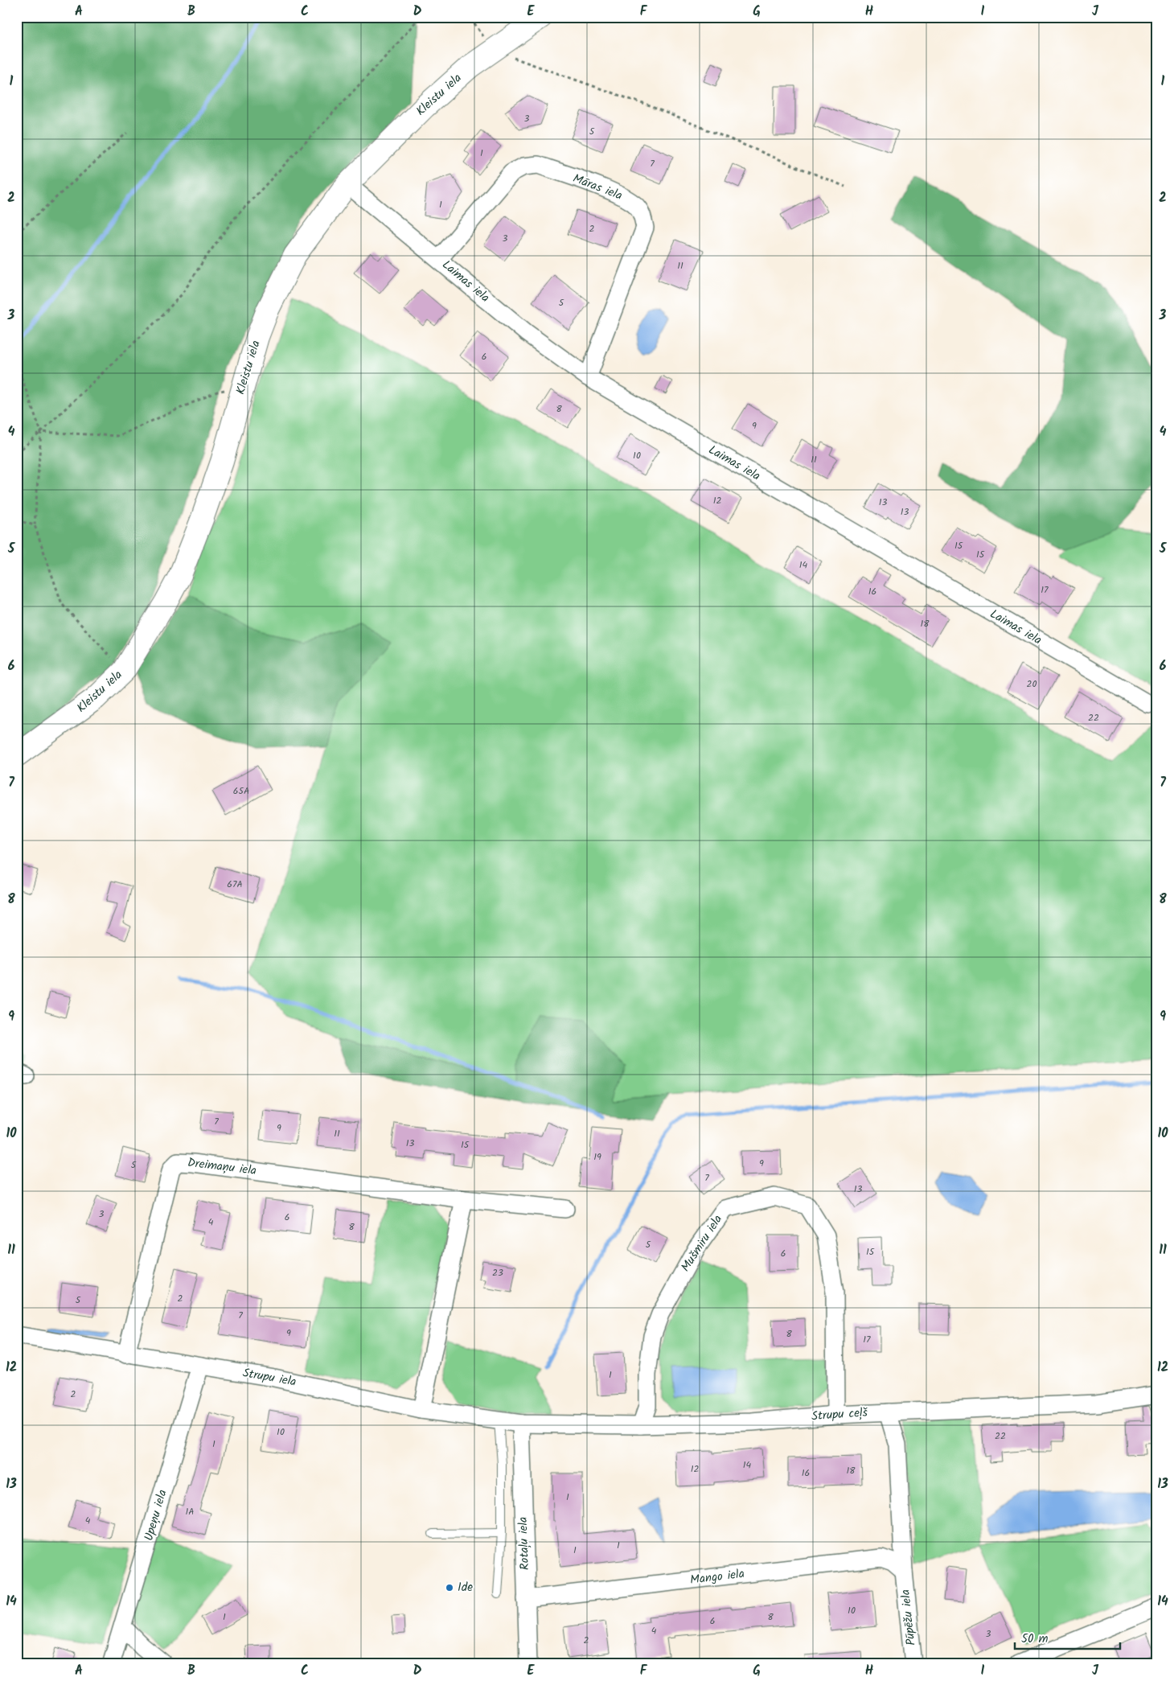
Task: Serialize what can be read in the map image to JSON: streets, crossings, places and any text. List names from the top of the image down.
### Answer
{
  "streets": {
    "street": [
      "Kleistu iela",
      "Māras iela",
      "Laimas iela",
      "Dreimaņu iela",
      "Mušmiru iela",
      "Strupu iela",
      "Strupu ceļš",
      "Upeņu iela",
      "Rotaļu iela",
      "Mango iela",
      "Pūpēžu iela"
    ]
  },
  "crossings": [
    ["Kleistu iela", "Laimas iela"],
    ["Māras iela", "Laimas iela"],
    ["Dreimaņu iela", "Strupu iela"],
    ["Mušmiru iela", "Strupu ceļš"],
    ["Strupu iela", "Strupu ceļš"],
    ["Strupu iela", "Upeņu iela"],
    ["Strupu iela", "Rotaļu iela"],
    ["Strupu ceļš", "Rotaļu iela"],
    ["Strupu ceļš", "Pūpēžu iela"],
    ["Rotaļu iela", "Mango iela"],
    ["Mango iela", "Pūpēžu iela"]
  ],
  "places": ["Ide"],
  "house_numbers": [
    "3",
    "5",
    "1",
    "7",
    "1",
    "2",
    "3",
    "11",
    "5",
    "6",
    "8",
    "9",
    "10",
    "11",
    "12",
    "13",
    "13",
    "15",
    "15",
    "14",
    "17",
    "16",
    "18",
    "20",
    "22",
    "65A",
    "67A",
    "7",
    "9",
    "11",
    "13",
    "15",
    "19",
    "9",
    "5",
    "7",
    "13",
    "3",
    "6",
    "4",
    "8",
    "5",
    "15",
    "6",
    "23",
    "2",
    "5",
    "7",
    "9",
    "8",
    "17",
    "1",
    "2",
    "10",
    "22",
    "1",
    "14",
    "12",
    "18",
    "16",
    "1",
    "1A",
    "4",
    "1",
    "1",
    "10",
    "1",
    "8",
    "6",
    "4",
    "3",
    "2"
  ],
  "scale_bar": "50 m",
  "grid": {
    "columns": [
      "A",
      "B",
      "C",
      "D",
      "E",
      "F",
      "G",
      "H",
      "I",
      "J"
    ],
    "rows": [
      "1",
      "2",
      "3",
      "4",
      "5",
      "6",
      "7",
      "8",
      "9",
      "10",
      "11",
      "12",
      "13",
      "14"
    ]
  }
}
